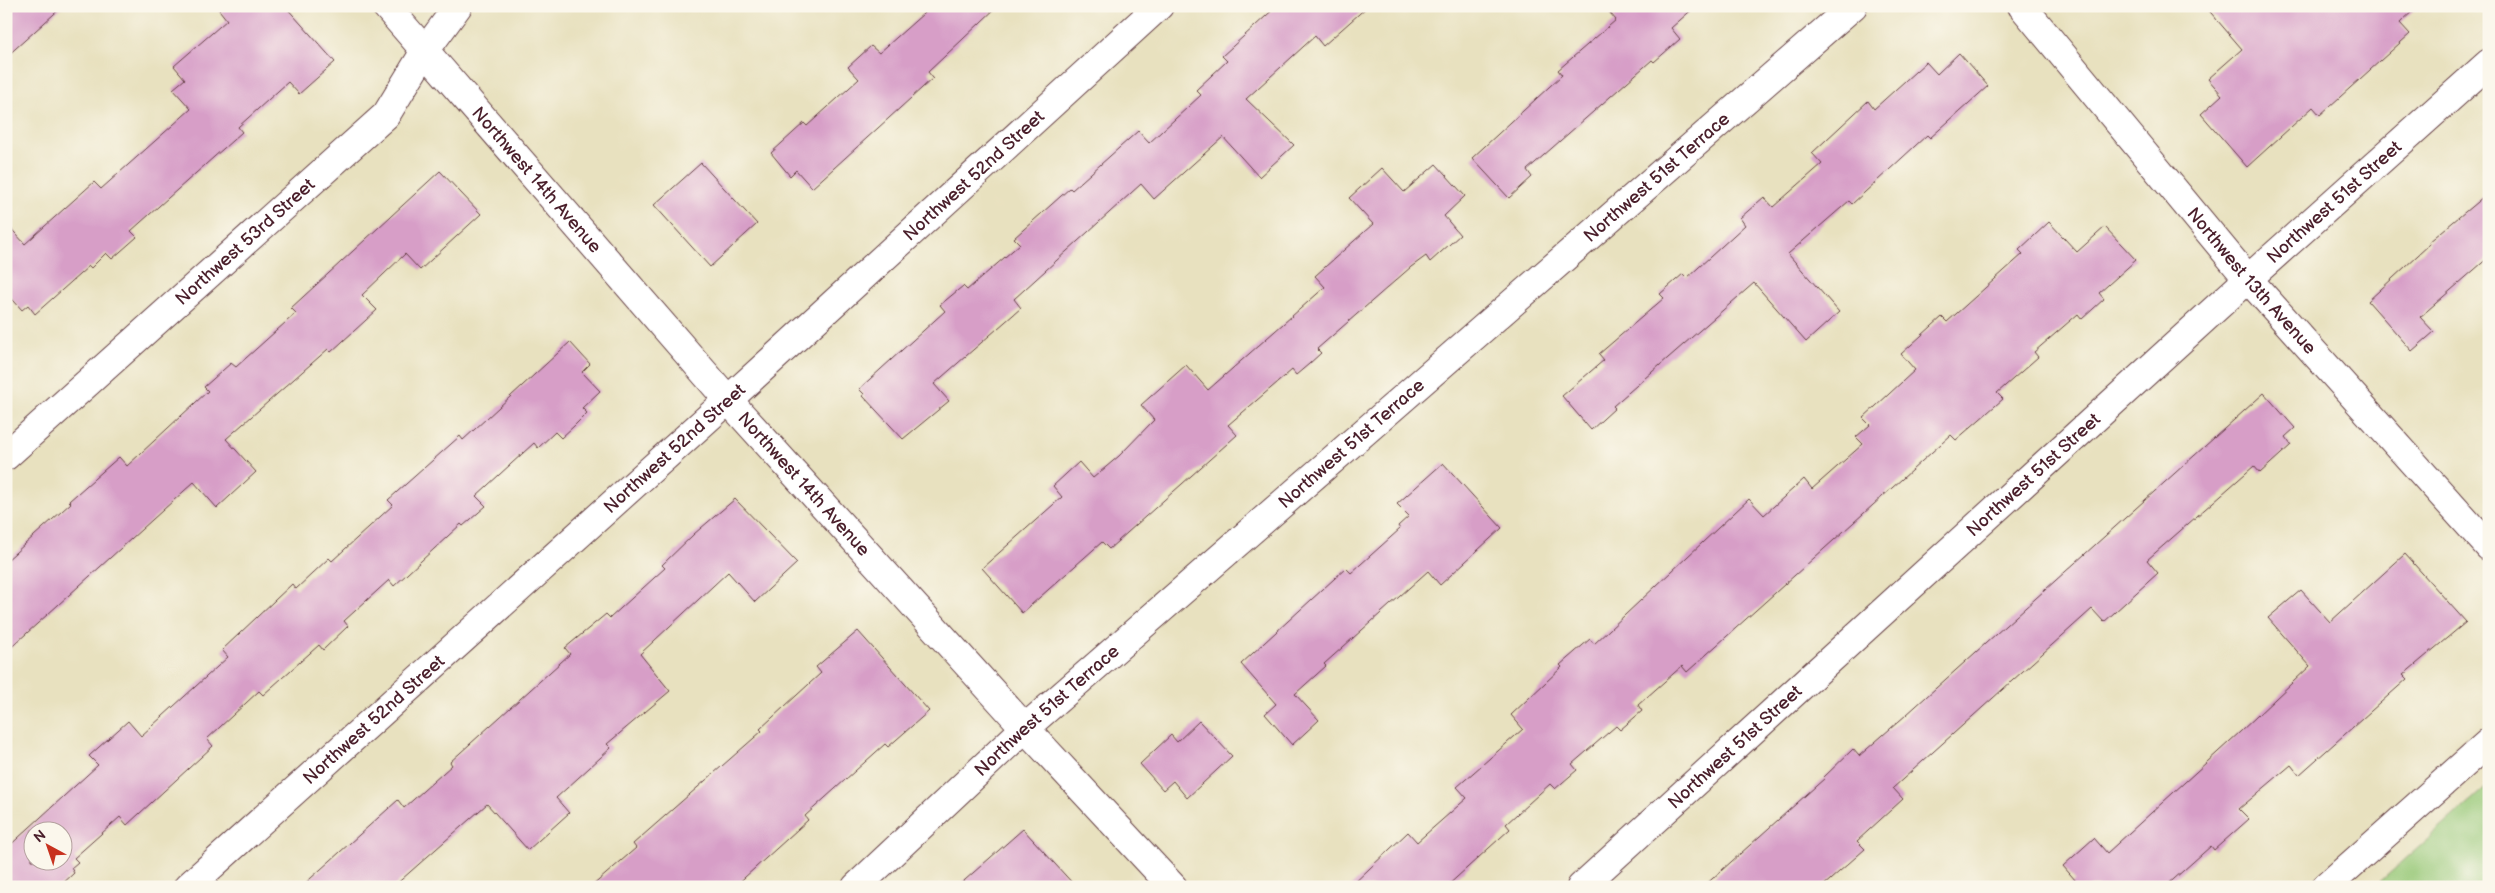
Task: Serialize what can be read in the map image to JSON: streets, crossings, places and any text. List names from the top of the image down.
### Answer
{
  "streets": {
    "street": [
      "Northwest 52nd Street",
      "Northwest 51st Terrace",
      "Northwest 14th Avenue",
      "Northwest 51st Street",
      "Northwest 53rd Street",
      "Northwest 13th Avenue"
    ]
  },
  "crossings": [
    ["Northwest 52nd Street", "Northwest 14th Avenue"],
    ["Northwest 51st Terrace", "Northwest 14th Avenue"],
    ["Northwest 14th Avenue", "Northwest 53rd Street"],
    ["Northwest 51st Street", "Northwest 13th Avenue"]
  ],
  "north": "top left"
}
